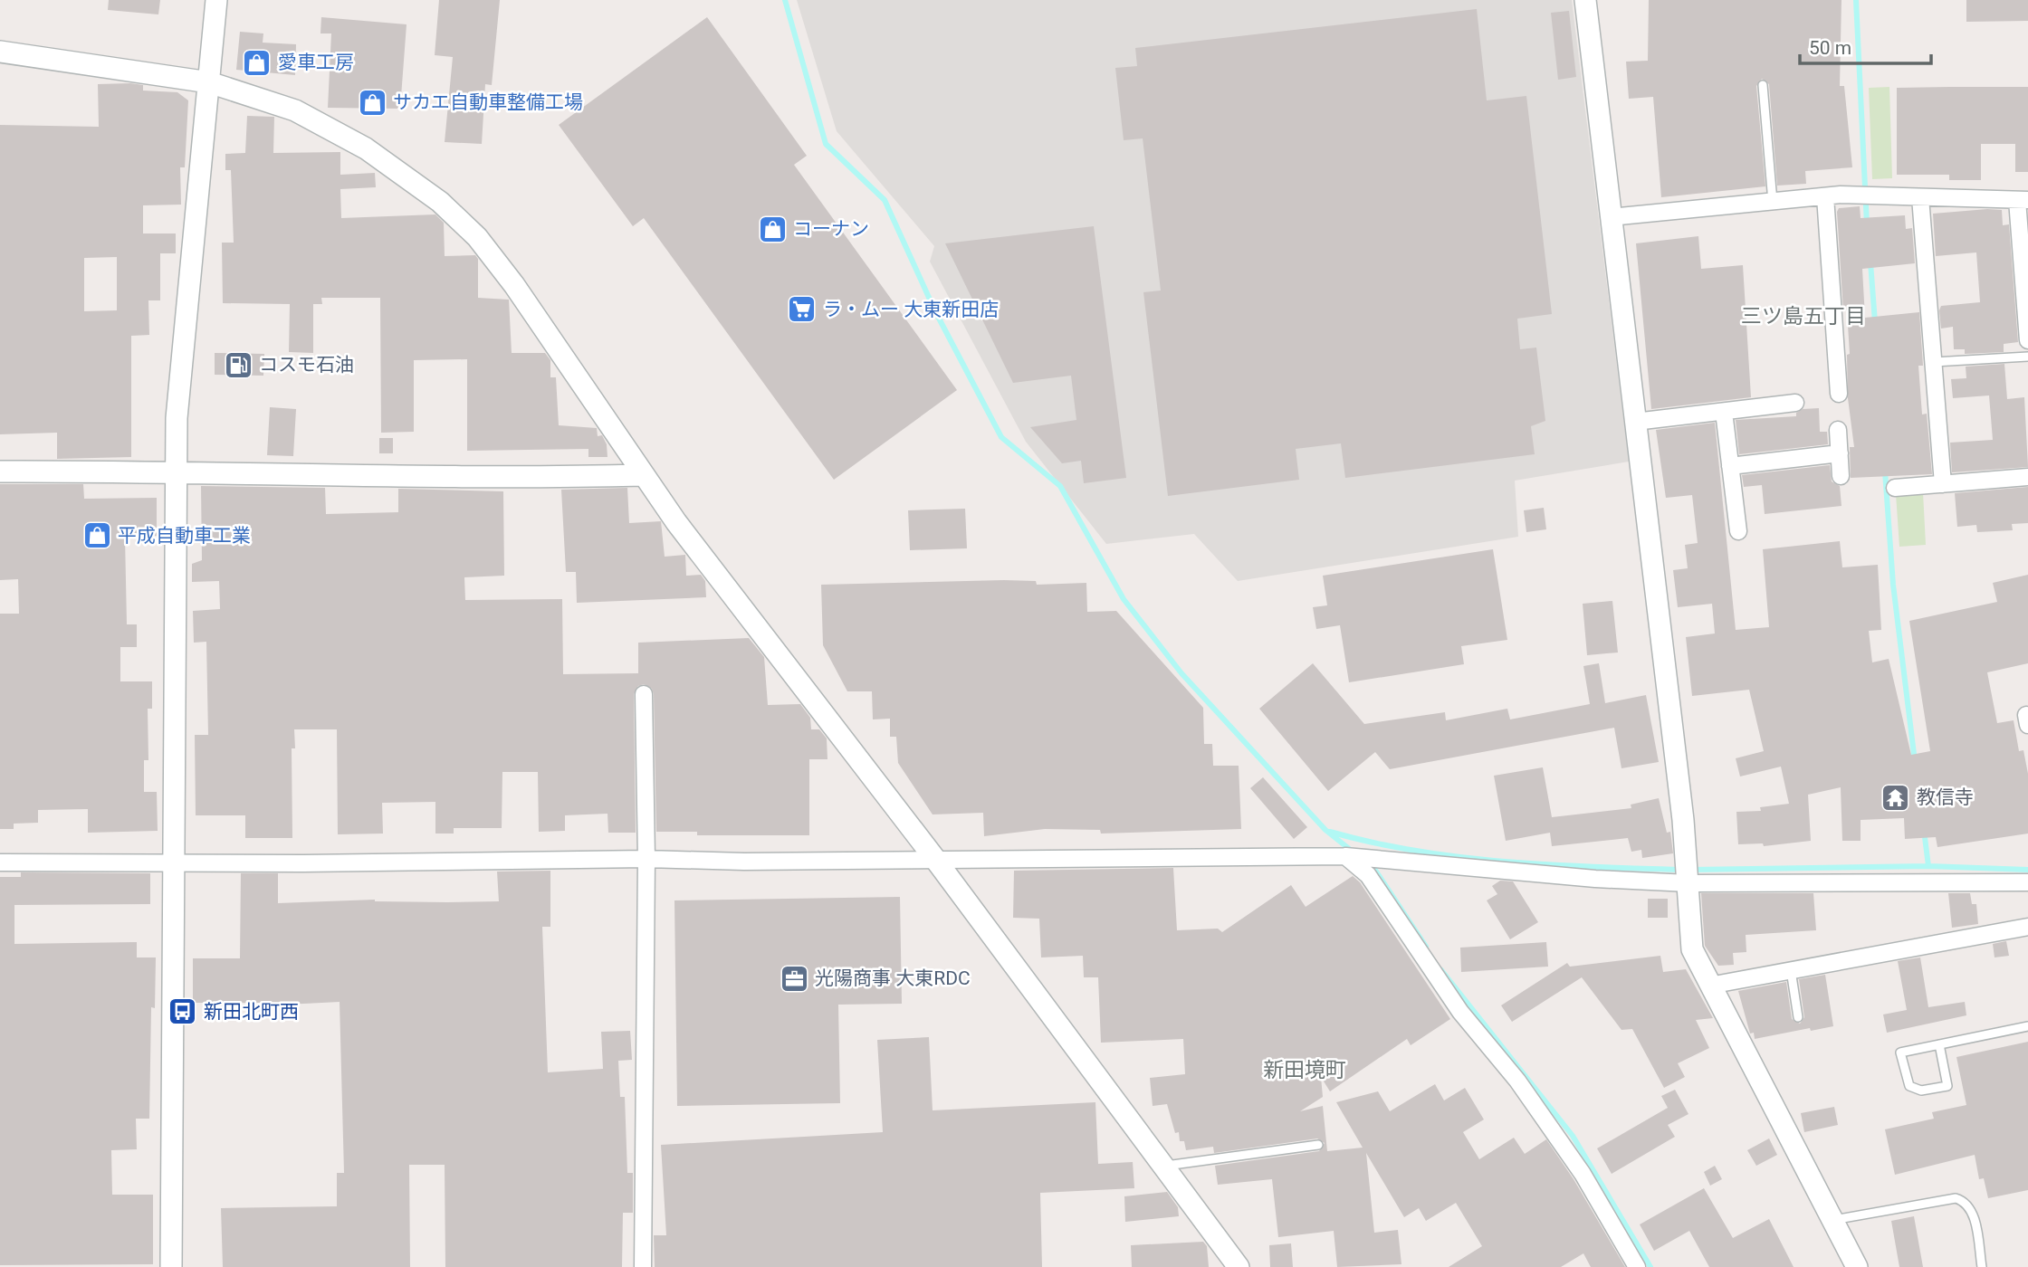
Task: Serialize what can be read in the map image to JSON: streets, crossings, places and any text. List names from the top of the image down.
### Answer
{
  "districts": ["三ツ島五丁目", "新田境町"],
  "places": {
    "shop": [
      "愛車工房",
      "サカエ自動車整備工場",
      "コーナン",
      "平成自動車工業"
    ],
    "supermarket": ["ラ・ムー 大東新田店"],
    "fuel station": ["コスモ石油"],
    "temple": ["教信寺"],
    "office": ["光陽商事 大東RDC"],
    "bus stop": ["新田北町西"]
  },
  "scale_bar": "50 m"
}
